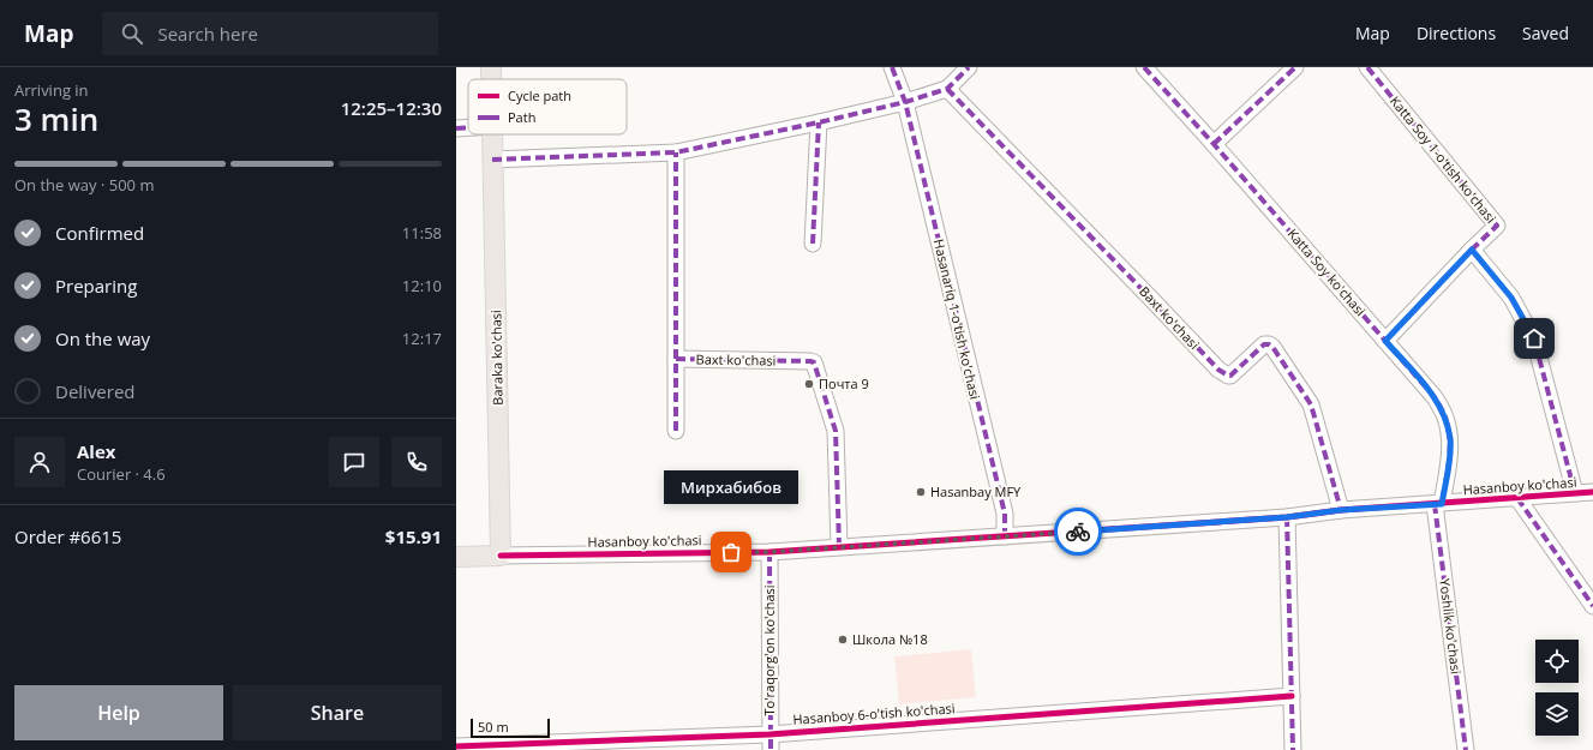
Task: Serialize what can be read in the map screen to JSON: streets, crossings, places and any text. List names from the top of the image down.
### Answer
{
  "streets": {
    "main road": ["Baraka ko'chasi", "Hasanboy ko'chasi"],
    "street": [
      "Katta Soy 1-o'tish ko'chasi",
      "Katta Soy ko'chasi",
      "Baxt ko'chasi",
      "Hasanariq 1-o'tish ko'chasi",
      "Yoshlik ko'chasi",
      "To'raqorg'on ko'chasi",
      "Hasanboy 6-o'tish ko'chasi"
    ]
  },
  "crossings": [
    ["Katta Soy 1-o'tish ko'chasi", "Katta Soy ko'chasi"],
    ["Katta Soy ko'chasi", "Hasanboy ko'chasi"],
    ["Katta Soy ko'chasi", "Yoshlik ko'chasi"],
    ["Baxt ko'chasi", "Hasanboy ko'chasi"],
    ["Hasanariq 1-o'tish ko'chasi", "Hasanboy ko'chasi"],
    ["Baraka ko'chasi", "Hasanboy ko'chasi"],
    ["Hasanboy ko'chasi", "Yoshlik ko'chasi"],
    ["Hasanboy ko'chasi", "To'raqorg'on ko'chasi"],
    ["To'raqorg'on ko'chasi", "Hasanboy 6-o'tish ko'chasi"]
  ],
  "places": [
    "Почта 9",
    "Hasanbay MFY",
    "Мирхабибов",
    "Школа №18"
  ],
  "legend": ["Cycle path", "Path"],
  "scale_bar": "50 m",
  "page": {
    "header": "Map",
    "search": "Search here",
    "nav": ["Map", "Directions", "Saved"],
    "heading": ["3 min", "Arriving in", "12:25–12:30"],
    "panel": [
      "Alex",
      "Courier · 4.6",
      "Order #6615",
      "$15.91"
    ],
    "bar": "On the way · 500 m",
    "list": [
      ["Confirmed", "11:58"],
      ["Preparing", "12:10"],
      ["On the way", "12:17"],
      "Delivered"
    ],
    "bubble": "Мирхабибов",
    "buttons": ["Help", "Share"],
    "scale": "50 m"
  }
}
